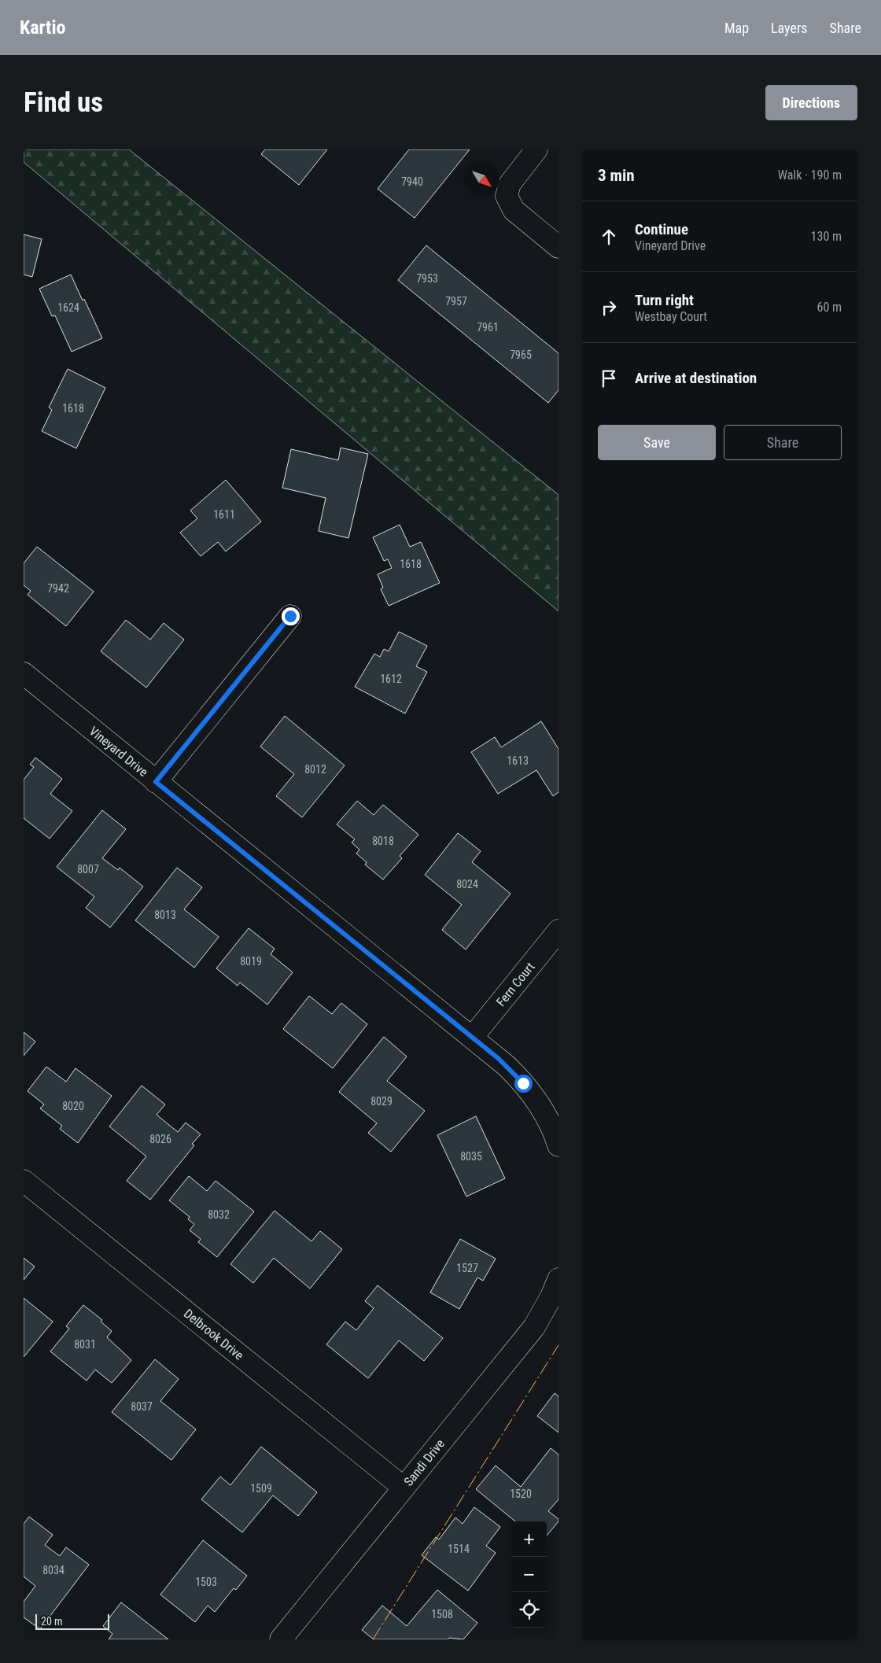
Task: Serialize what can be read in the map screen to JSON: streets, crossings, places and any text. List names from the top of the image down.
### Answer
{
  "streets": {
    "street": [
      "Vineyard Drive",
      "Fern Court",
      "Delbrook Drive",
      "Sandi Drive"
    ]
  },
  "crossings": [
    ["Vineyard Drive", "Fern Court"],
    ["Delbrook Drive", "Sandi Drive"]
  ],
  "house_numbers": [
    "7940",
    "7953",
    "7957",
    "1624",
    "7961",
    "7965",
    "1618",
    "1611",
    "1618",
    "7942",
    "1612",
    "1613",
    "8012",
    "8018",
    "8007",
    "8024",
    "8013",
    "8019",
    "8029",
    "8020",
    "8026",
    "8035",
    "8032",
    "1527",
    "8031",
    "8037",
    "1509",
    "1520",
    "1514",
    "8034",
    "1503",
    "1508"
  ],
  "scale_bar": "20 m",
  "north": "bottom right",
  "page": {
    "header": "Kartio",
    "nav": ["Map", "Layers", "Share"],
    "buttons": [
      "Directions",
      ["Save", "Share"]
    ],
    "title": "Find us",
    "heading": ["3 min", "Walk · 190 m"],
    "list": [
      ["Continue", "Vineyard Drive", "130 m"],
      ["Turn right", "Westbay Court", "60 m"],
      "Arrive at destination"
    ],
    "map_buttons": ["+", "−"],
    "scale": "20 m"
  }
}
